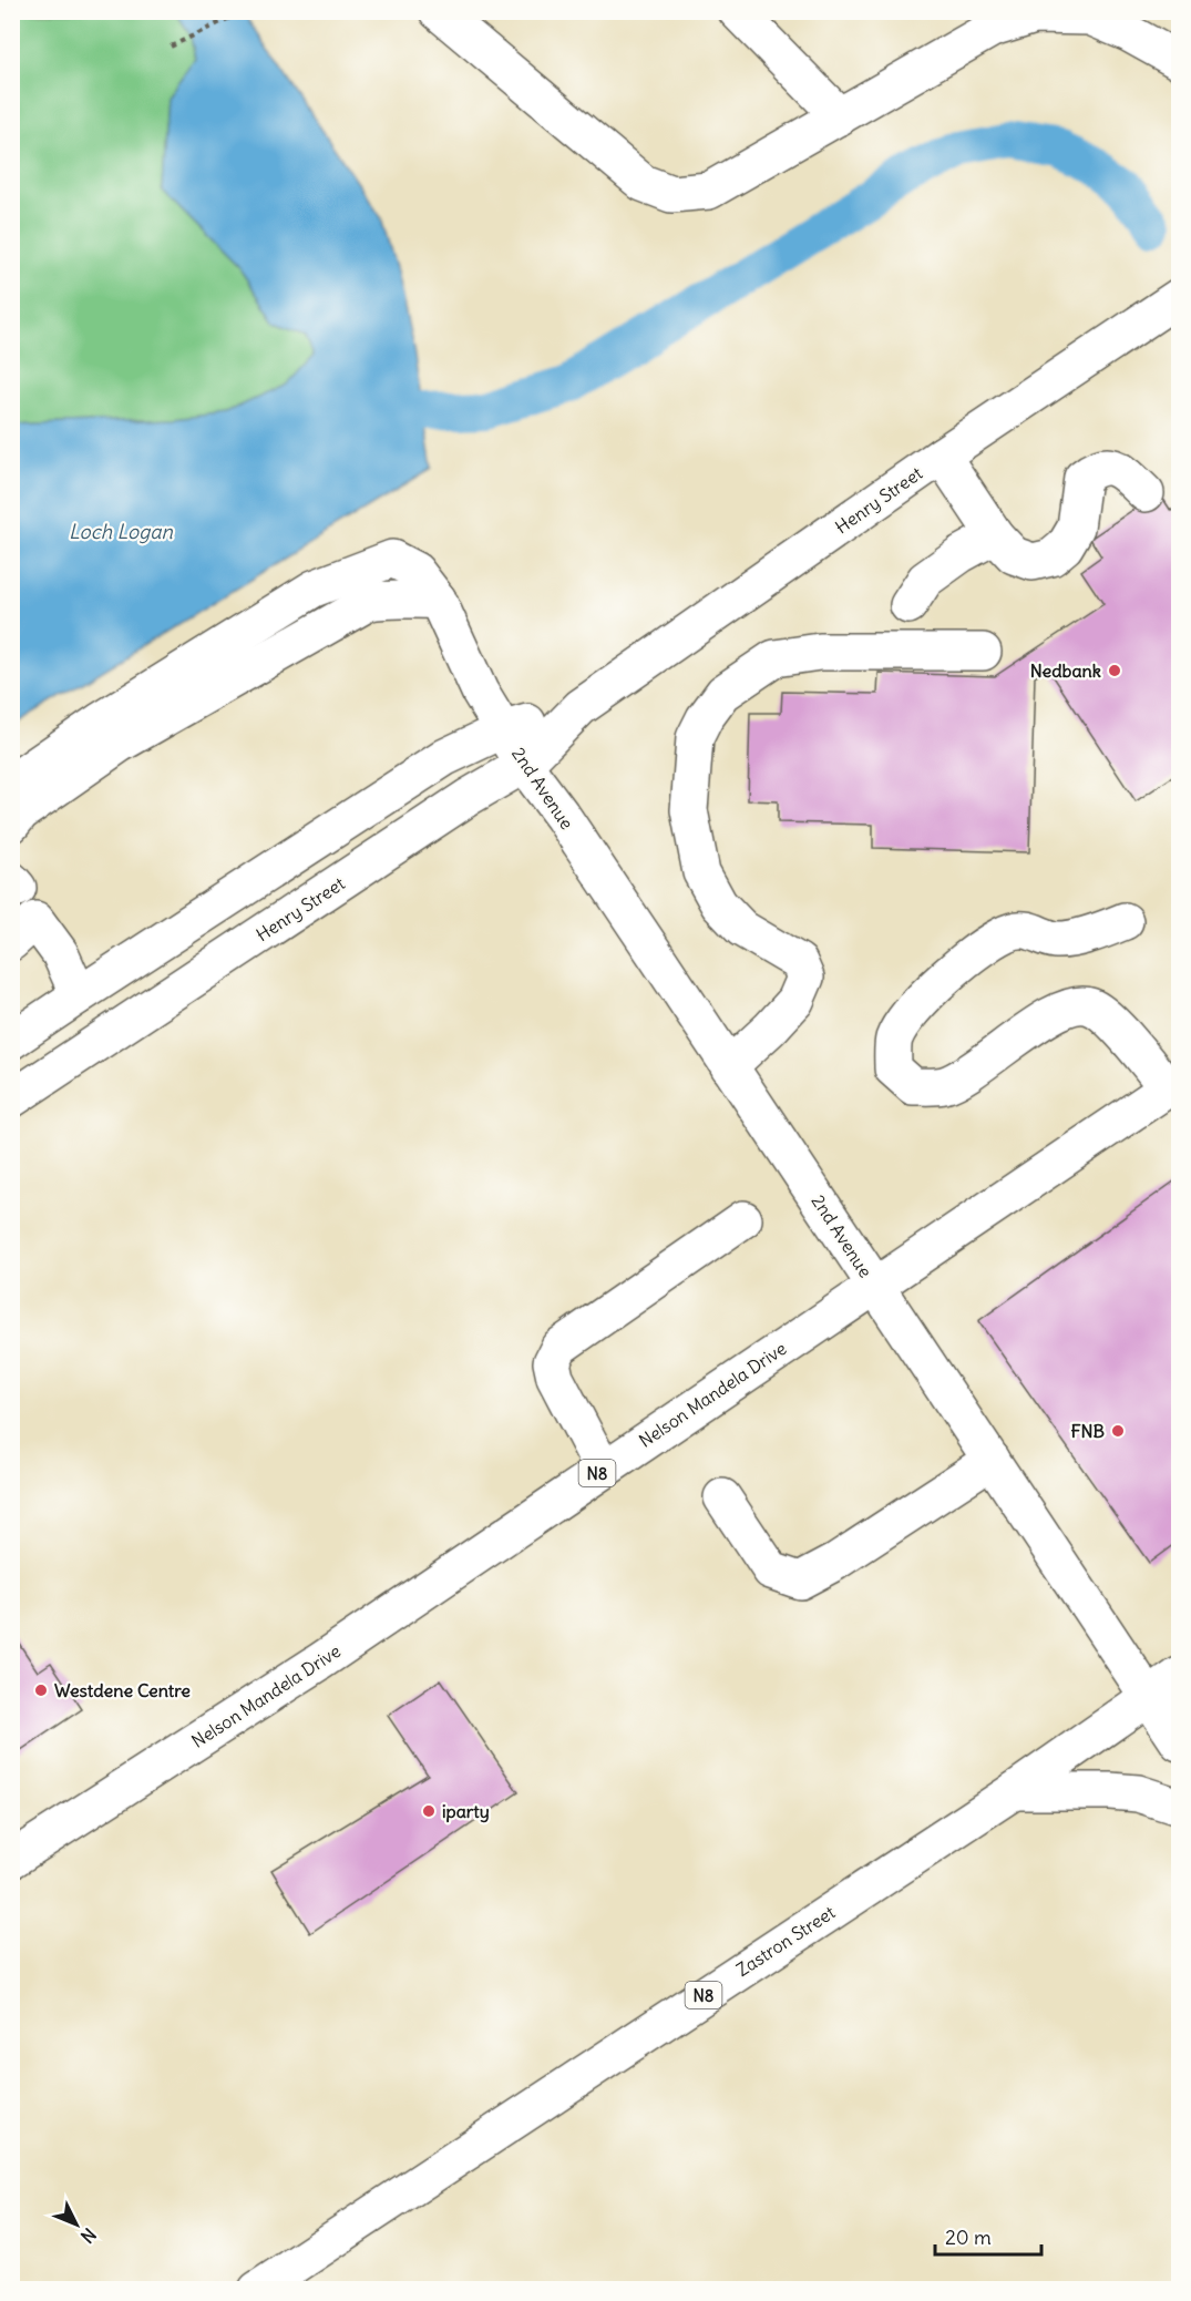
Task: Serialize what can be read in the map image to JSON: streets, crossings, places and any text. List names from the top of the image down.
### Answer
{
  "streets": {
    "main road": [
      "Henry Street",
      "2nd Avenue",
      "Nelson Mandela Drive",
      "N8",
      "Zastron Street"
    ]
  },
  "crossings": [
    ["Henry Street", "2nd Avenue"],
    ["2nd Avenue", "Nelson Mandela Drive"],
    ["2nd Avenue", "Zastron Street"]
  ],
  "water": ["Loch Logan"],
  "places": [
    "Nedbank",
    "FNB",
    "Westdene Centre",
    "iparty"
  ],
  "scale_bar": "20 m",
  "north": "bottom right"
}
